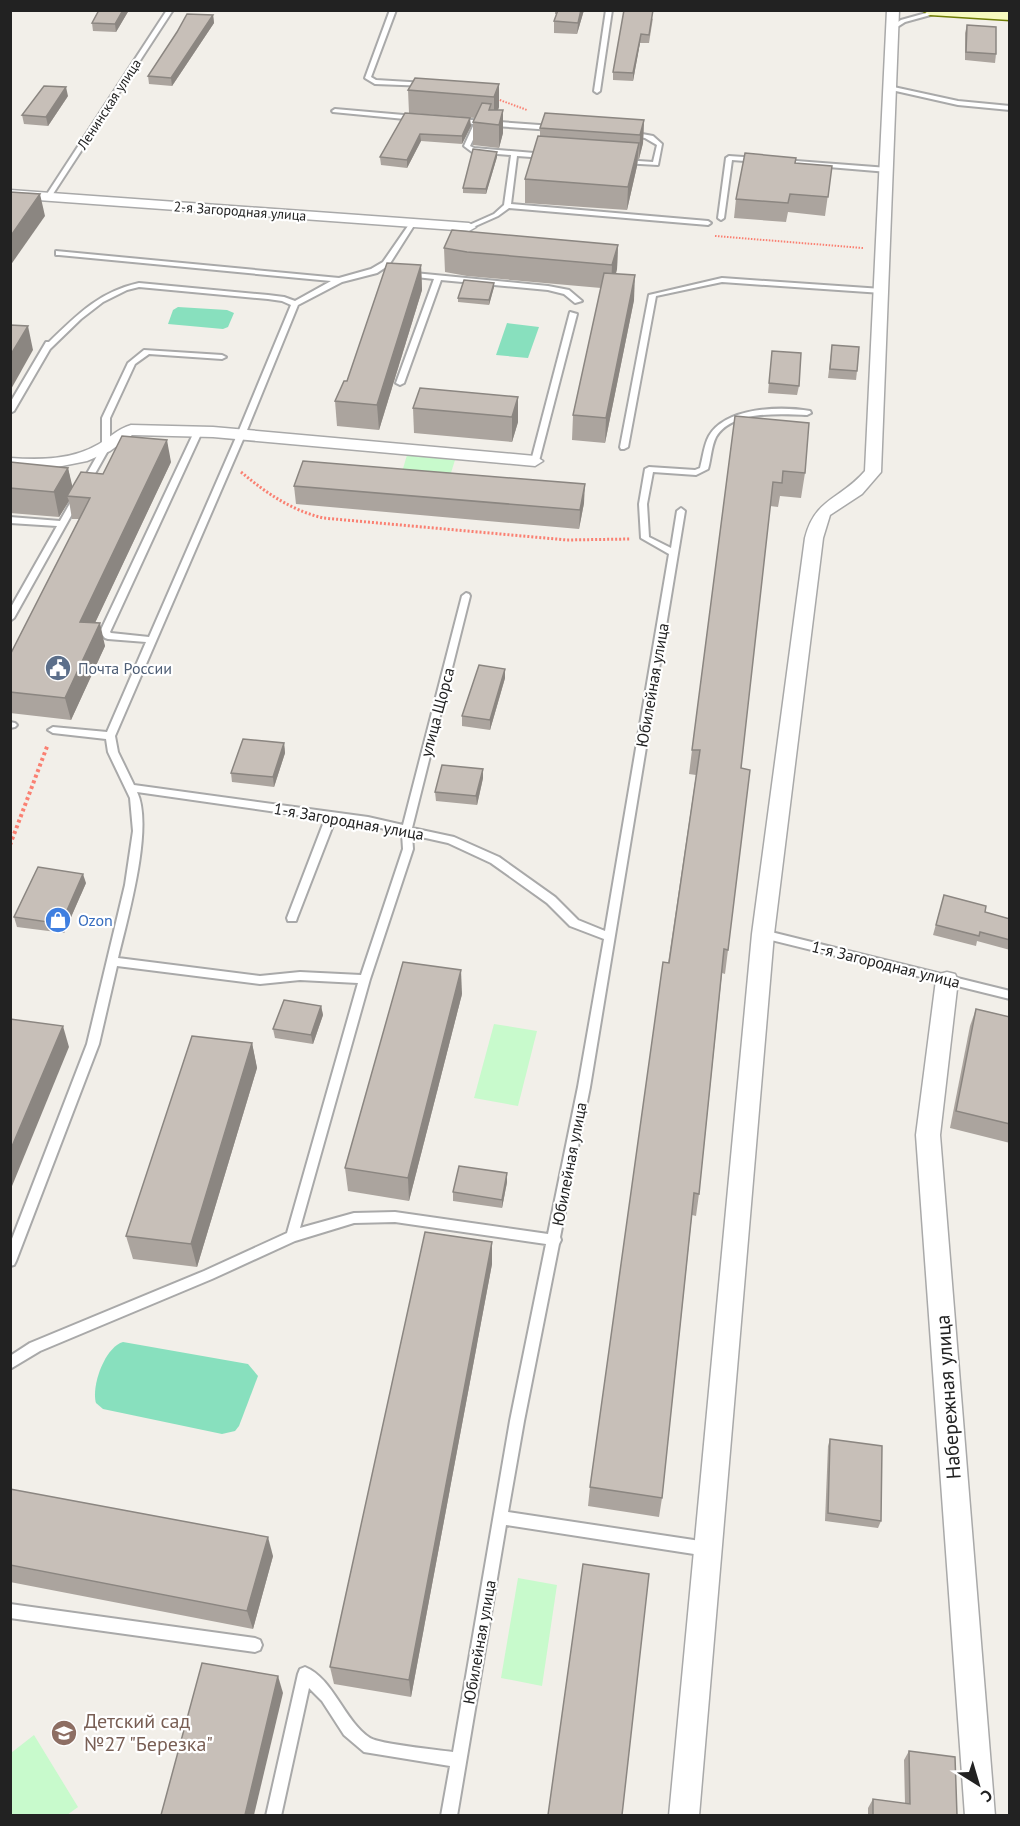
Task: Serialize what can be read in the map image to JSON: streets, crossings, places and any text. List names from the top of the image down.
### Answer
{
  "streets": {
    "street": ["2-я Загородная улица", "Набережная улица"],
    "lane": [
      "Ленинская улица",
      "Юбилейная улица",
      "улица Щорса",
      "1-я Загородная улица"
    ]
  },
  "crossings": [
    ["Ленинская улица", "2-я Загородная улица"],
    ["Юбилейная улица", "1-я Загородная улица"],
    ["улица Щорса", "1-я Загородная улица"],
    ["1-я Загородная улица", "Набережная улица"]
  ],
  "places": {
    "public building": ["Почта России"],
    "shop": ["Ozon"],
    "school or university": ["Детский сад №27 \"Березка\""]
  },
  "north": "bottom right"
}
